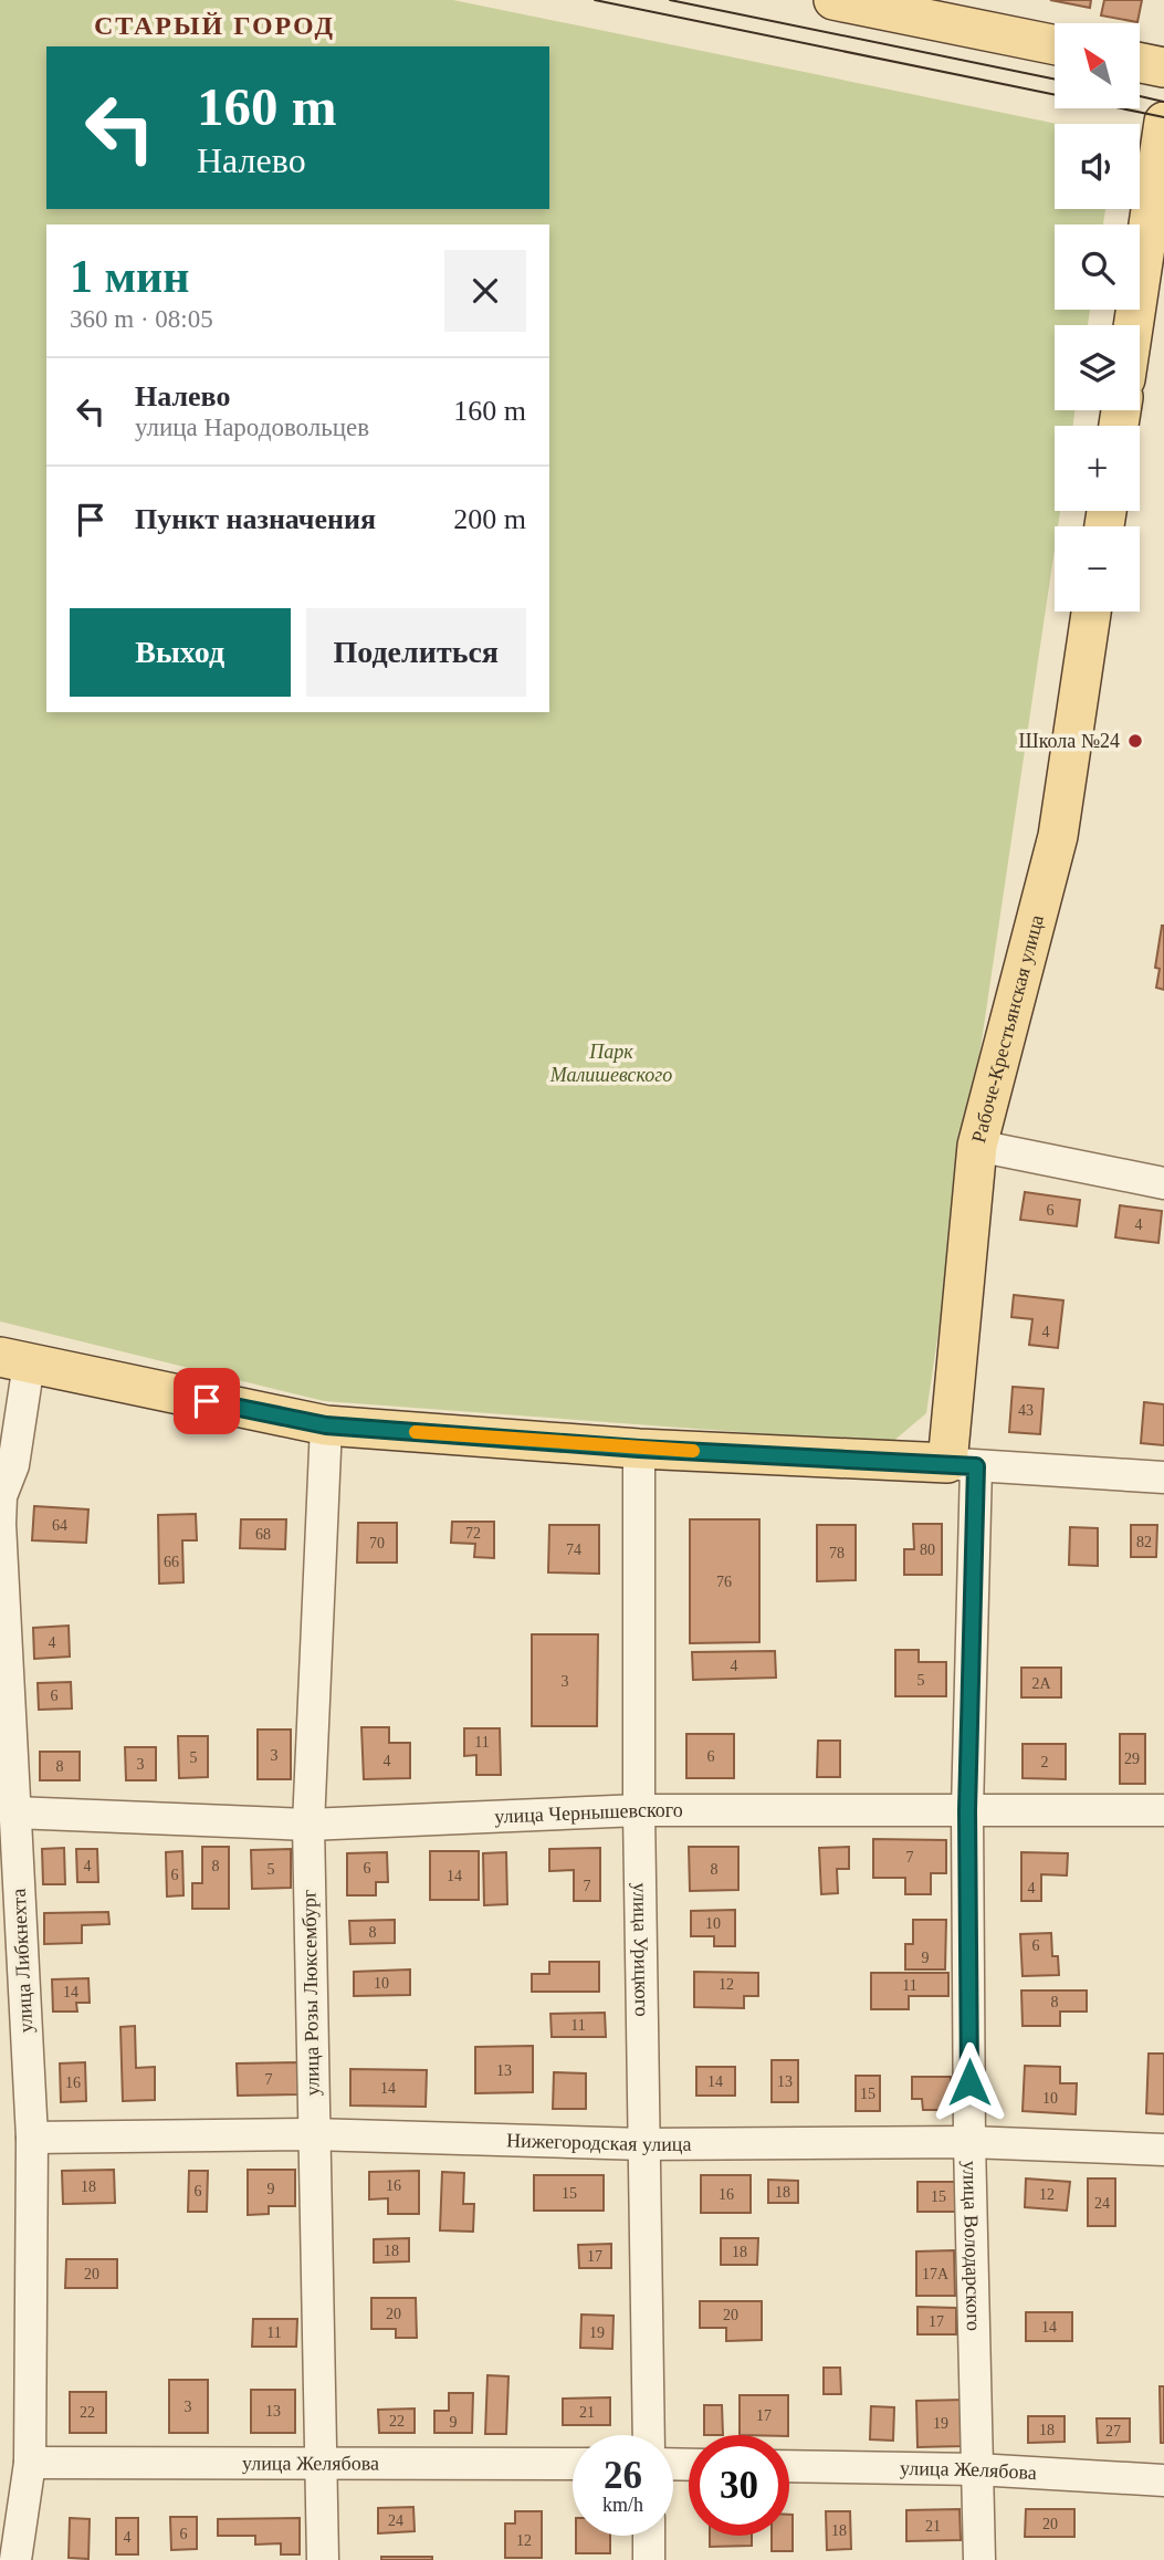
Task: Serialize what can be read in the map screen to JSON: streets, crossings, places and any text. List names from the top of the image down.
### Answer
{
  "streets": {
    "main road": ["Рабоче-Крестьянская улица"],
    "street": [
      "улица Чернышевского",
      "улица Урицкого",
      "улица Либкнехта",
      "улица Розы Люксембург",
      "Нижегородская улица",
      "улица Володарского",
      "улица Желябова"
    ]
  },
  "crossings": [
    ["Рабоче-Крестьянская улица", "улица Володарского"],
    ["улица Чернышевского", "улица Урицкого"],
    ["улица Чернышевского", "улица Либкнехта"],
    ["улица Чернышевского", "улица Розы Люксембург"],
    ["улица Чернышевского", "улица Володарского"],
    ["улица Урицкого", "Нижегородская улица"],
    ["улица Либкнехта", "Нижегородская улица"],
    ["улица Либкнехта", "улица Желябова"],
    ["улица Розы Люксембург", "Нижегородская улица"],
    ["улица Розы Люксембург", "улица Желябова"],
    ["Нижегородская улица", "улица Володарского"],
    ["улица Володарского", "улица Желябова"]
  ],
  "districts": ["СТАРЫЙ ГОРОД"],
  "parks": ["Парк Малишевского"],
  "places": ["Школа №24"],
  "house_numbers": [
    "6",
    "4",
    "4",
    "43",
    "64",
    "72",
    "68",
    "82",
    "70",
    "74",
    "80",
    "78",
    "66",
    "76",
    "4",
    "4",
    "5",
    "3",
    "2А",
    "6",
    "11",
    "3",
    "6",
    "5",
    "29",
    "4",
    "2",
    "3",
    "8",
    "7",
    "4",
    "8",
    "6",
    "5",
    "8",
    "6",
    "14",
    "7",
    "4",
    "10",
    "8",
    "6",
    "9",
    "10",
    "12",
    "11",
    "14",
    "8",
    "11",
    "13",
    "7",
    "14",
    "13",
    "16",
    "14",
    "15",
    "10",
    "16",
    "18",
    "9",
    "6",
    "18",
    "15",
    "16",
    "12",
    "15",
    "24",
    "18",
    "18",
    "17",
    "20",
    "17А",
    "20",
    "20",
    "17",
    "14",
    "11",
    "19",
    "3",
    "13",
    "22",
    "21",
    "17",
    "22",
    "9",
    "19",
    "18",
    "27",
    "24",
    "20",
    "21",
    "18",
    "6",
    "4",
    "12"
  ],
  "north": "top left",
  "page": {
    "map_buttons": ["+", "−"],
    "turn": ["160 m", "Налево"],
    "heading": ["1 мин", "360 m · 08:05"],
    "list": [
      {
        "name": "Налево",
        "note": "улица Народовольцев",
        "value": "160 m"
      },
      {
        "name": "Пункт назначения",
        "value": "200 m"
      }
    ],
    "buttons": ["Выход", "Поделиться"],
    "speed": "26 km/h",
    "limit": "30"
  }
}
